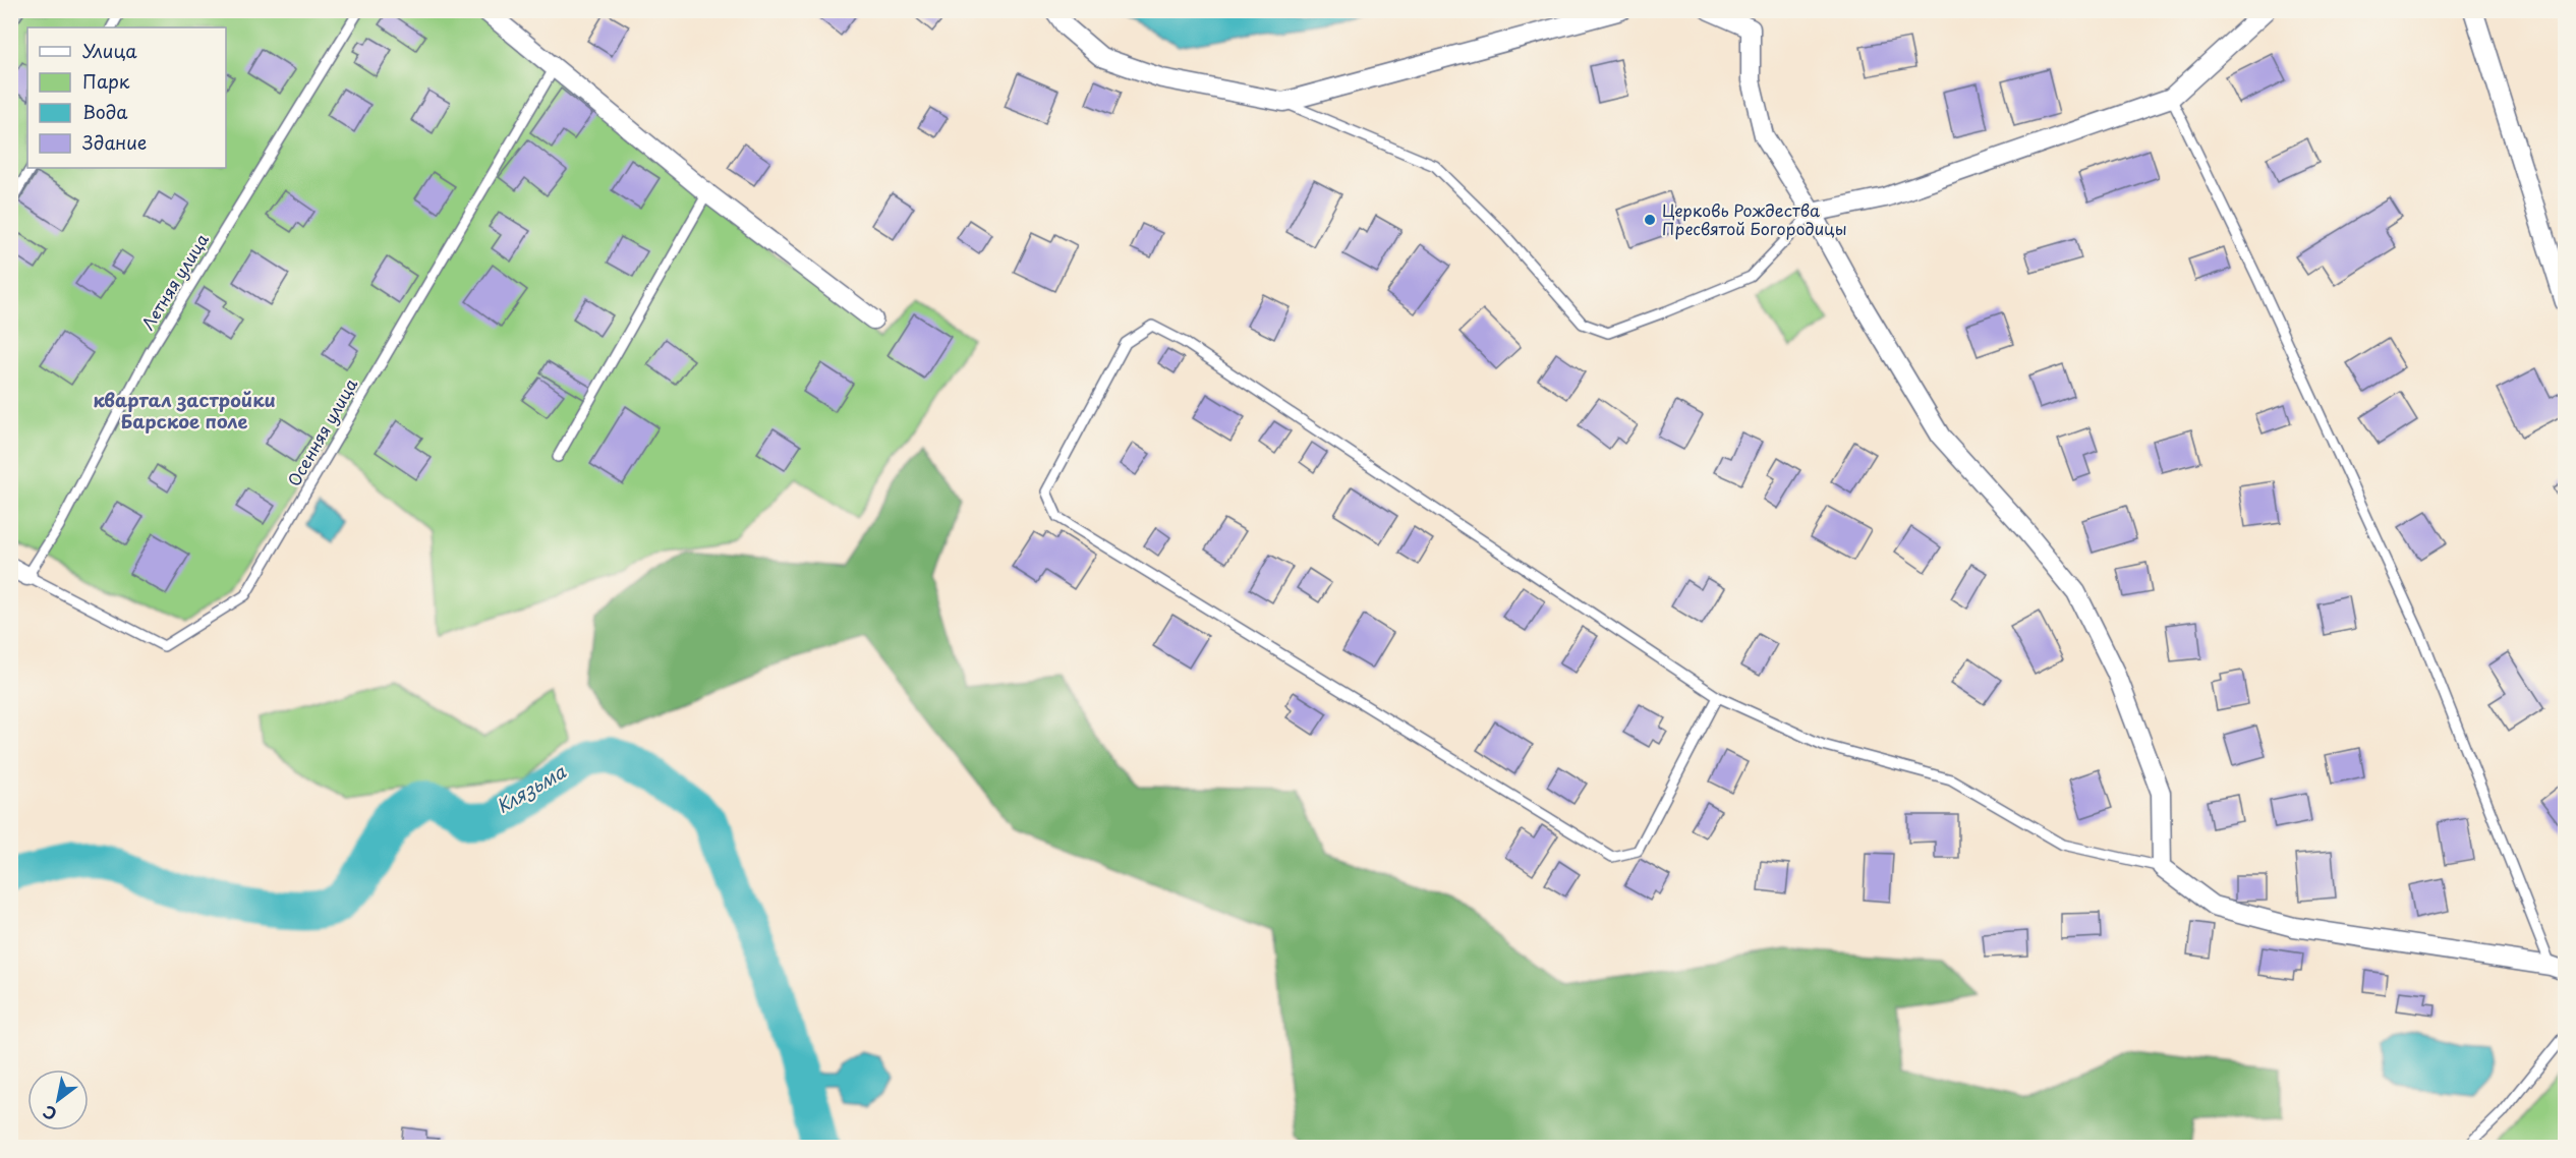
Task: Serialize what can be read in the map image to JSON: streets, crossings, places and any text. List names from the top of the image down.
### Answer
{
  "streets": {
    "lane": ["Летняя улица", "Осенняя улица"]
  },
  "crossings": [
    ["Летняя улица", "Осенняя улица"]
  ],
  "districts": ["квартал застройки Барское поле"],
  "water": ["Клязьма"],
  "places": ["Церковь Рождества Пресвятой Богородицы"],
  "legend": [
    "Улица",
    "Парк",
    "Вода",
    "Здание"
  ],
  "north": "bottom left"
}
